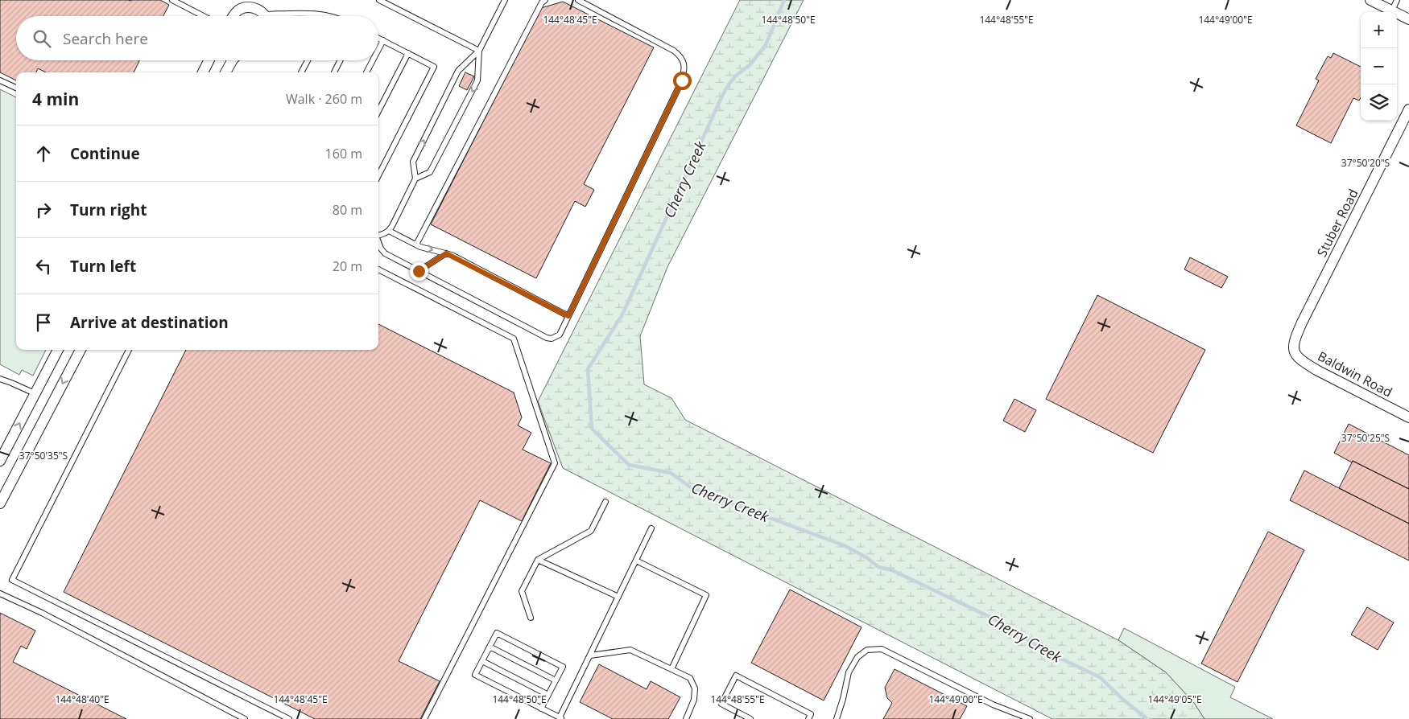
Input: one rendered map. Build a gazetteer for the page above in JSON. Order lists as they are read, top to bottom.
{
  "streets": {
    "street": ["Stuber Road", "Baldwin Road"]
  },
  "crossings": [
    ["Stuber Road", "Baldwin Road"]
  ],
  "water": ["Cherry Creek"],
  "page": {
    "map_buttons": ["+", "−"],
    "search": "Search here",
    "heading": ["4 min", "Walk · 260 m"],
    "list": [
      ["Continue", "160 m"],
      ["Turn right", "80 m"],
      ["Turn left", "20 m"],
      "Arrive at destination"
    ]
  },
  "coordinates": [
    "144°49'00\"E",
    "144°48'45\"E",
    "144°48'50\"E",
    "144°48'55\"E",
    "37°50'20\"S",
    "37°50'25\"S",
    "37°50'35\"S",
    "144°48'40\"E",
    "144°49'05\"E"
  ]
}
